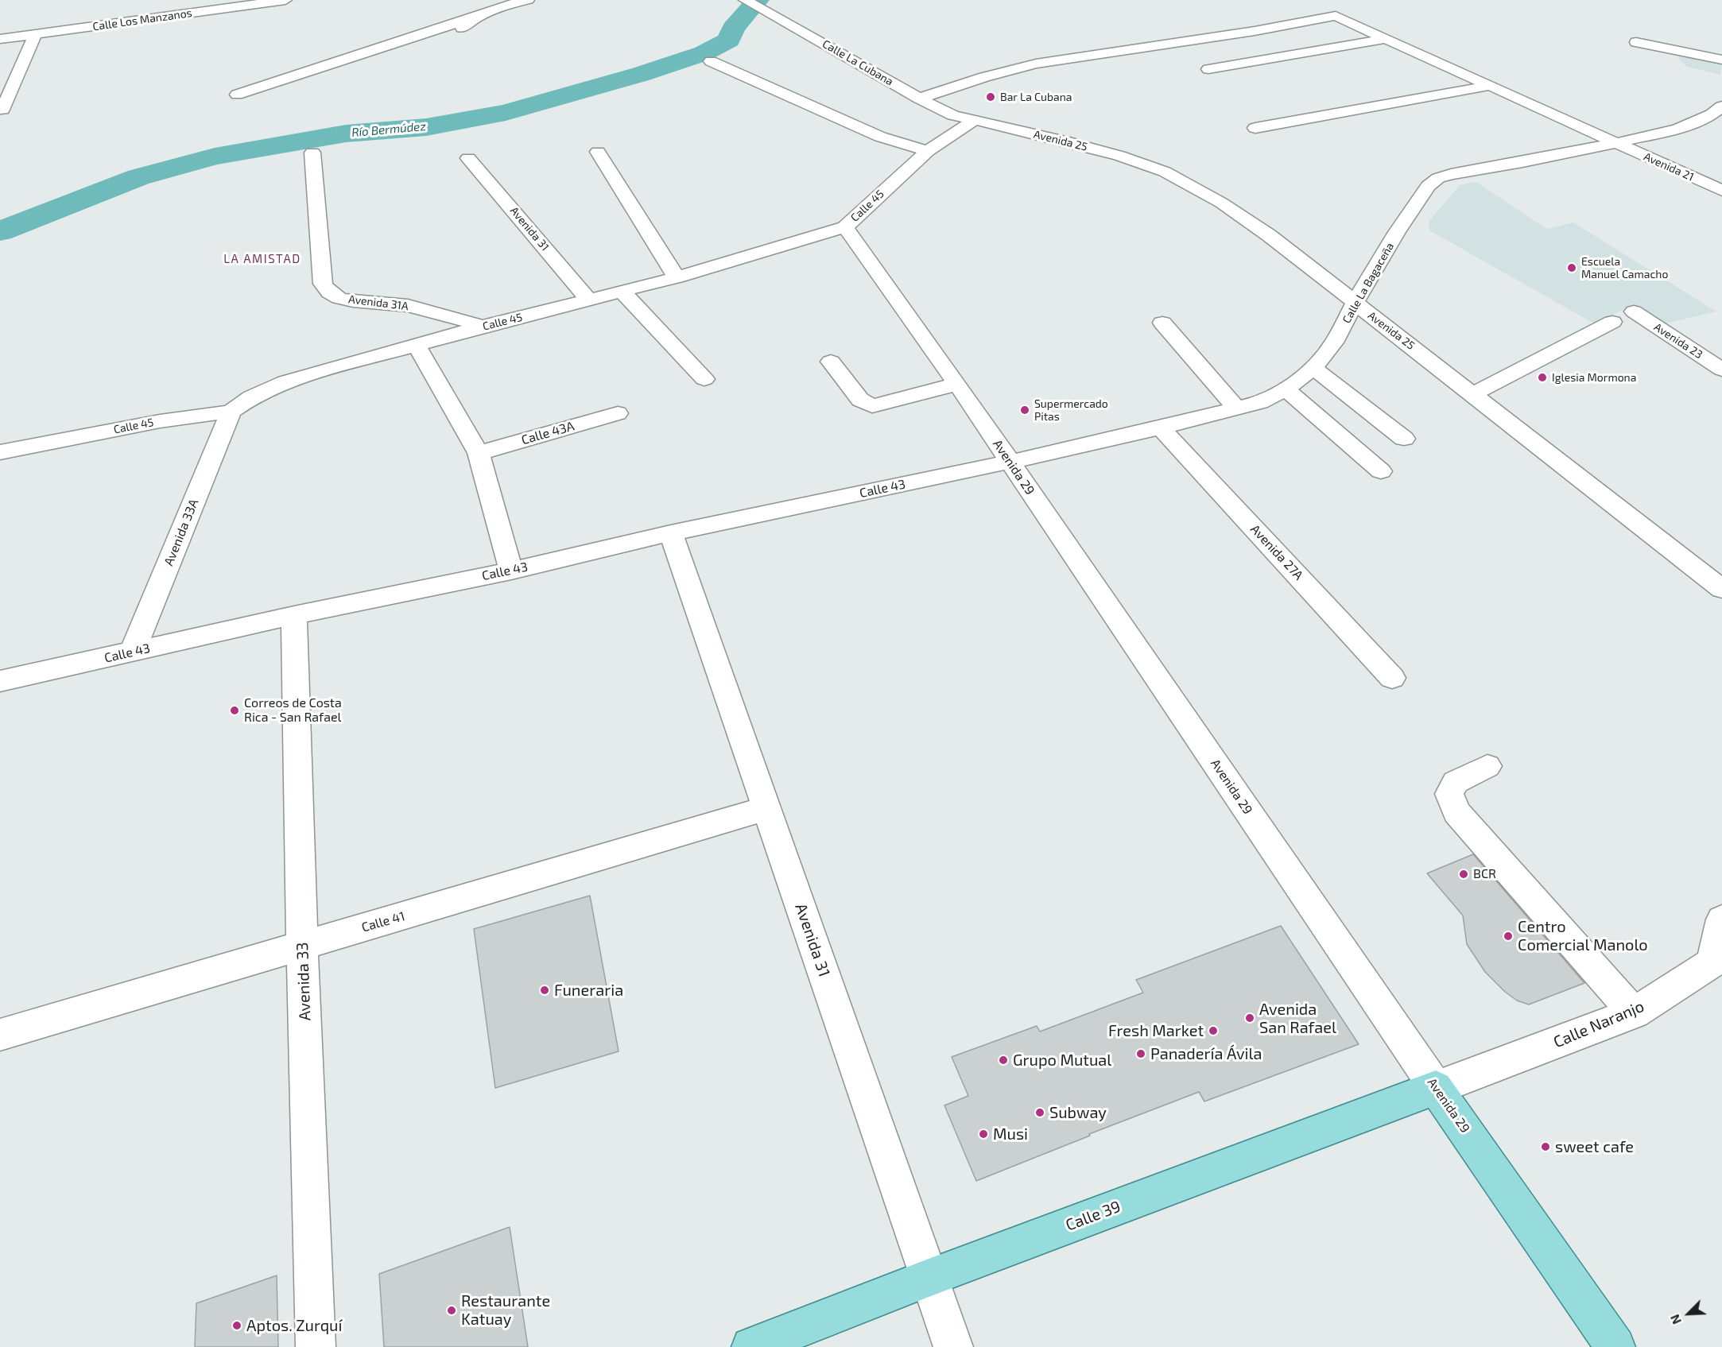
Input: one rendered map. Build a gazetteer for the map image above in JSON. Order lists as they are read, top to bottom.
{
  "streets": {
    "main road": ["Avenida 29", "Calle 39"],
    "street": [
      "Calle Los Manzanos",
      "Calle La Cubana",
      "Avenida 25",
      "Avenida 21",
      "Calle 45",
      "Avenida 31",
      "Calle La Bagaceña",
      "Avenida 31A",
      "Avenida 23",
      "Calle 43A",
      "Calle 43",
      "Avenida 33A",
      "Avenida 27A",
      "Calle 41",
      "Avenida 33",
      "Calle Naranjo"
    ]
  },
  "crossings": [
    ["Calle La Cubana", "Avenida 25"],
    ["Calle La Cubana", "Avenida 21"],
    ["Calle La Cubana", "Calle 45"],
    ["Avenida 25", "Calle 45"],
    ["Avenida 25", "Calle La Bagaceña"],
    ["Avenida 21", "Calle La Bagaceña"],
    ["Calle 45", "Avenida 31"],
    ["Calle 45", "Avenida 31A"],
    ["Calle 45", "Avenida 29"],
    ["Calle 45", "Avenida 33A"],
    ["Avenida 31", "Calle 43"],
    ["Avenida 31", "Calle 41"],
    ["Avenida 31", "Calle 39"],
    ["Calle La Bagaceña", "Avenida 29"],
    ["Calle La Bagaceña", "Calle 43"],
    ["Calle La Bagaceña", "Avenida 27A"],
    ["Avenida 29", "Calle 43"],
    ["Avenida 29", "Calle Naranjo"],
    ["Avenida 29", "Calle 39"],
    ["Calle 43", "Avenida 33A"],
    ["Calle 43", "Avenida 33"],
    ["Calle 41", "Avenida 33"],
    ["Calle Naranjo", "Calle 39"]
  ],
  "districts": ["LA AMISTAD"],
  "water": ["Río Bermúdez"],
  "places": [
    "Bar La Cubana",
    "Escuela Manuel Camacho",
    "Iglesia Mormona",
    "Supermercado Pitas",
    "Correos de Costa Rica - San Rafael",
    "BCR",
    "Centro Comercial Manolo",
    "Funeraria",
    "Avenida San Rafael",
    "Fresh Market",
    "Panadería Ávila",
    "Grupo Mutual",
    "Subway",
    "Musi",
    "sweet cafe",
    "Restaurante Katuay",
    "Aptos. Zurquí"
  ],
  "north": "bottom left"
}
